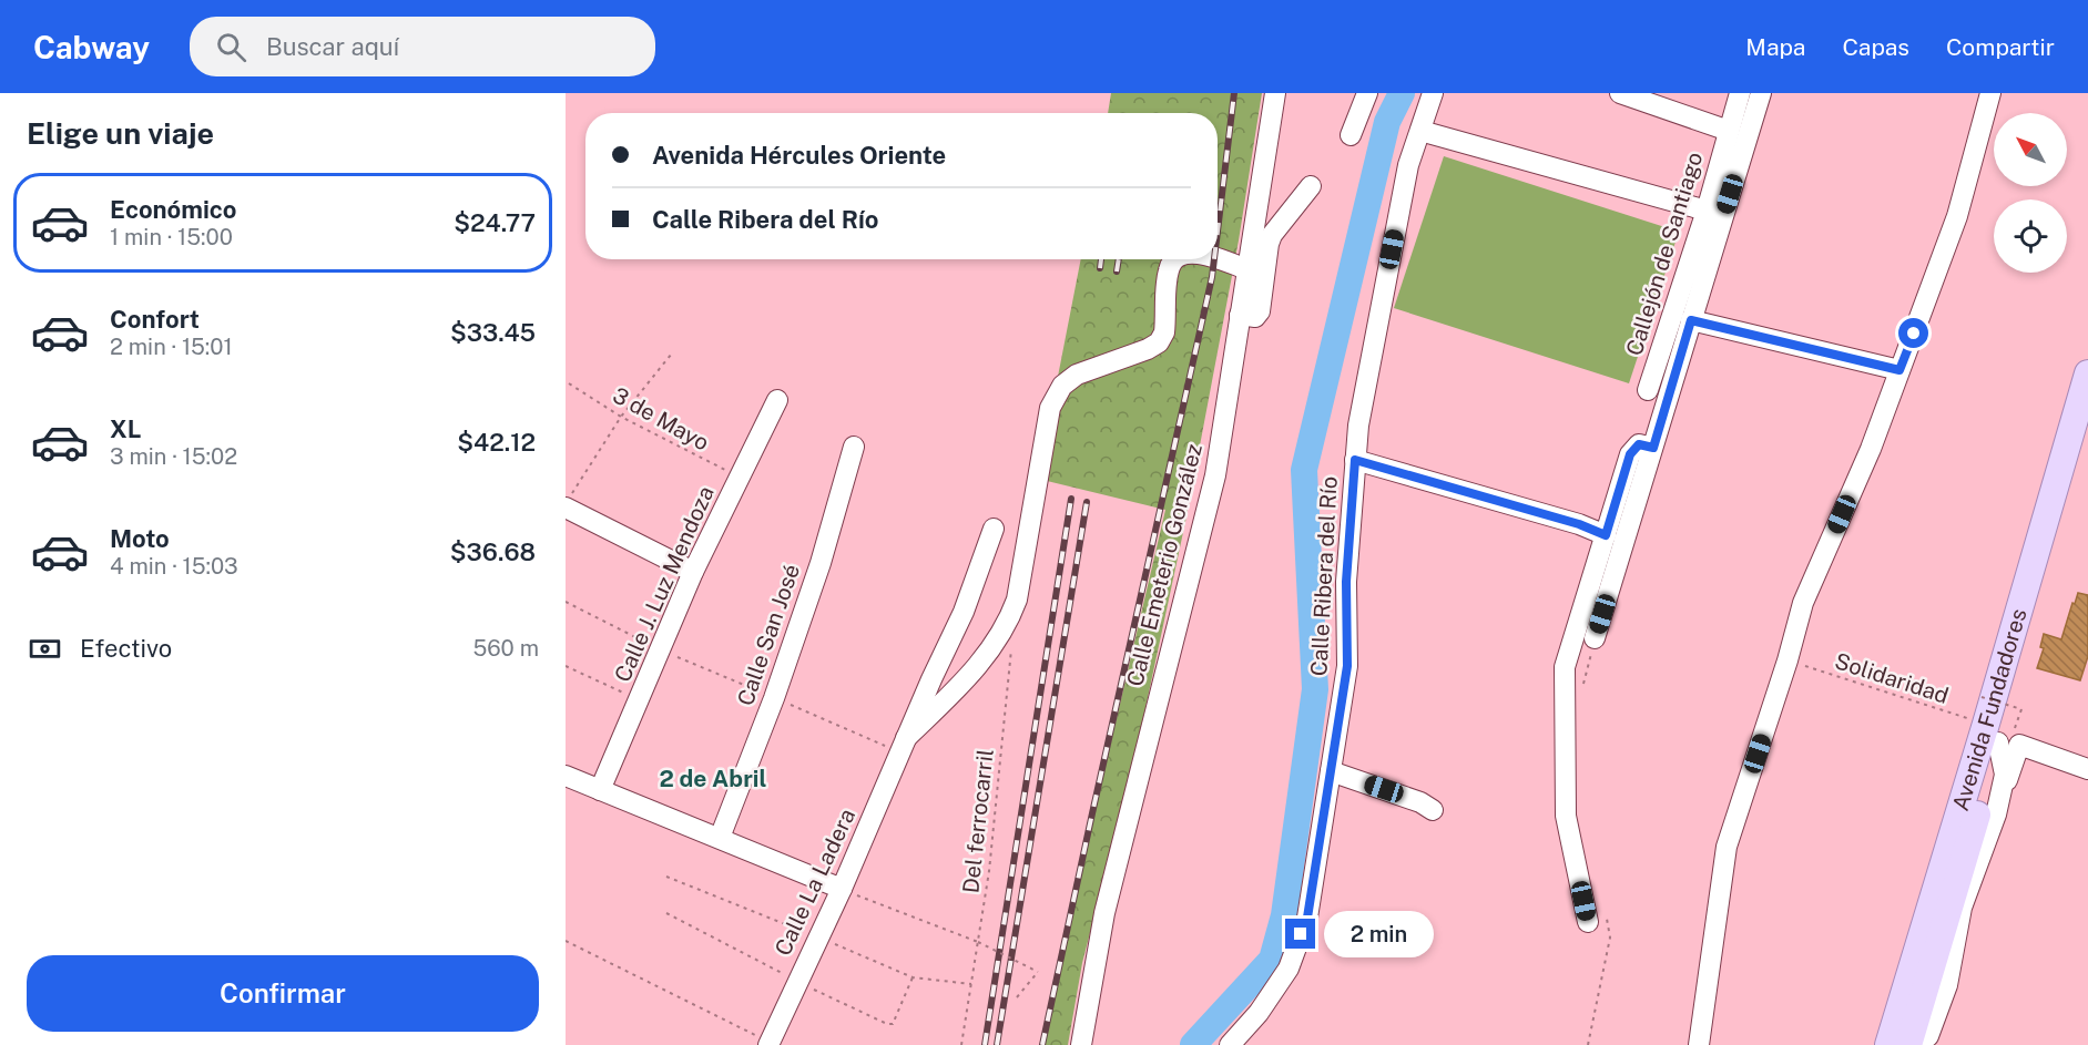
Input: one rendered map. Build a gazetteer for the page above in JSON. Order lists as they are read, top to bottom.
{
  "streets": {
    "main road": ["Avenida Fundadores"],
    "street": [
      "Callejón de Santiago",
      "Calle Emeterio González",
      "Calle Ribera del Río",
      "Calle J. Luz Mendoza",
      "Calle San José",
      "Calle La Ladera"
    ],
    "path": ["3 de Mayo", "Solidaridad", "Del ferrocarril"]
  },
  "crossings": [
    ["3 de Mayo", "Calle J. Luz Mendoza"],
    ["Calle Emeterio González", "Calle La Ladera"],
    ["Solidaridad", "Avenida Fundadores"]
  ],
  "districts": ["2 de Abril"],
  "north": "top left",
  "page": {
    "header": "Cabway",
    "search": "Buscar aquí",
    "nav": ["Mapa", "Capas", "Compartir"],
    "heading": "Elige un viaje",
    "banner": ["Avenida Hércules Oriente", "Calle Ribera del Río"],
    "list": [
      {
        "name": "Económico",
        "note": "1 min · 15:00",
        "value": "$24.77"
      },
      {
        "name": "Confort",
        "note": "2 min · 15:01",
        "value": "$33.45"
      },
      {
        "name": "XL",
        "note": "3 min · 15:02",
        "value": "$42.12"
      },
      {
        "name": "Moto",
        "note": "4 min · 15:03",
        "value": "$36.68"
      }
    ],
    "pay": ["Efectivo", "560 m"],
    "bubble": "2 min",
    "buttons": "Confirmar"
  }
}
